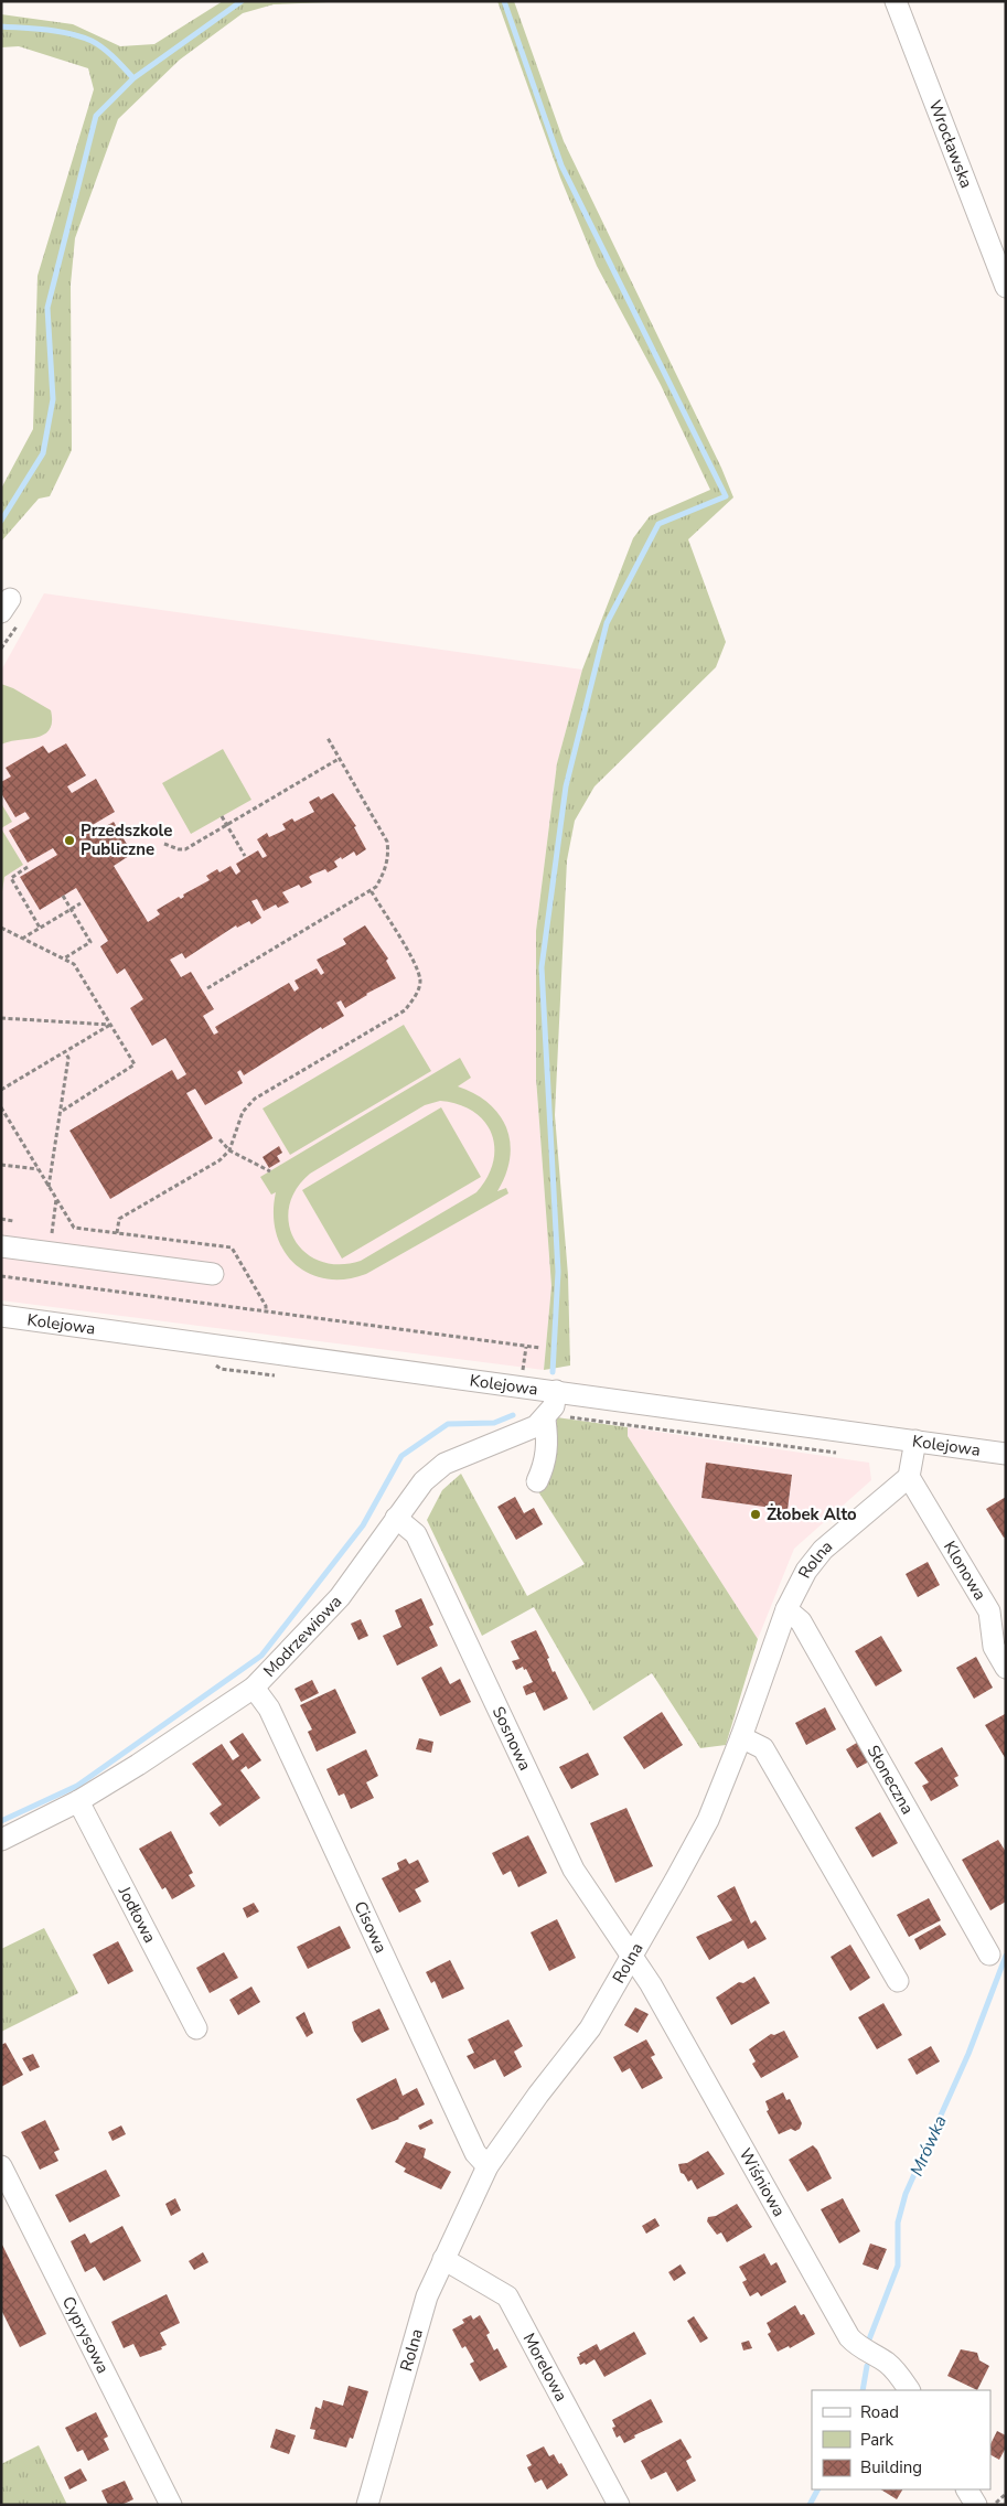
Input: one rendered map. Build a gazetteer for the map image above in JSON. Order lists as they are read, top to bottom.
{
  "streets": {
    "street": [
      "Wrocławska",
      "Kolejowa",
      "Rolna",
      "Klonowa",
      "Modrzewiowa",
      "Sosnowa",
      "Słoneczna",
      "Jodłowa",
      "Cisowa",
      "Wiśniowa",
      "Cyprysowa",
      "Morelowa"
    ]
  },
  "crossings": [
    ["Rolna", "Klonowa"],
    ["Rolna", "Sosnowa"],
    ["Rolna", "Słoneczna"],
    ["Rolna", "Cisowa"],
    ["Rolna", "Wiśniowa"],
    ["Rolna", "Morelowa"],
    ["Modrzewiowa", "Sosnowa"],
    ["Modrzewiowa", "Jodłowa"],
    ["Modrzewiowa", "Cisowa"],
    ["Sosnowa", "Wiśniowa"]
  ],
  "water": ["Mrówka"],
  "places": ["Przedszkole Publiczne", "Żłobek Alto"],
  "legend": ["Road", "Park", "Building"]
}
